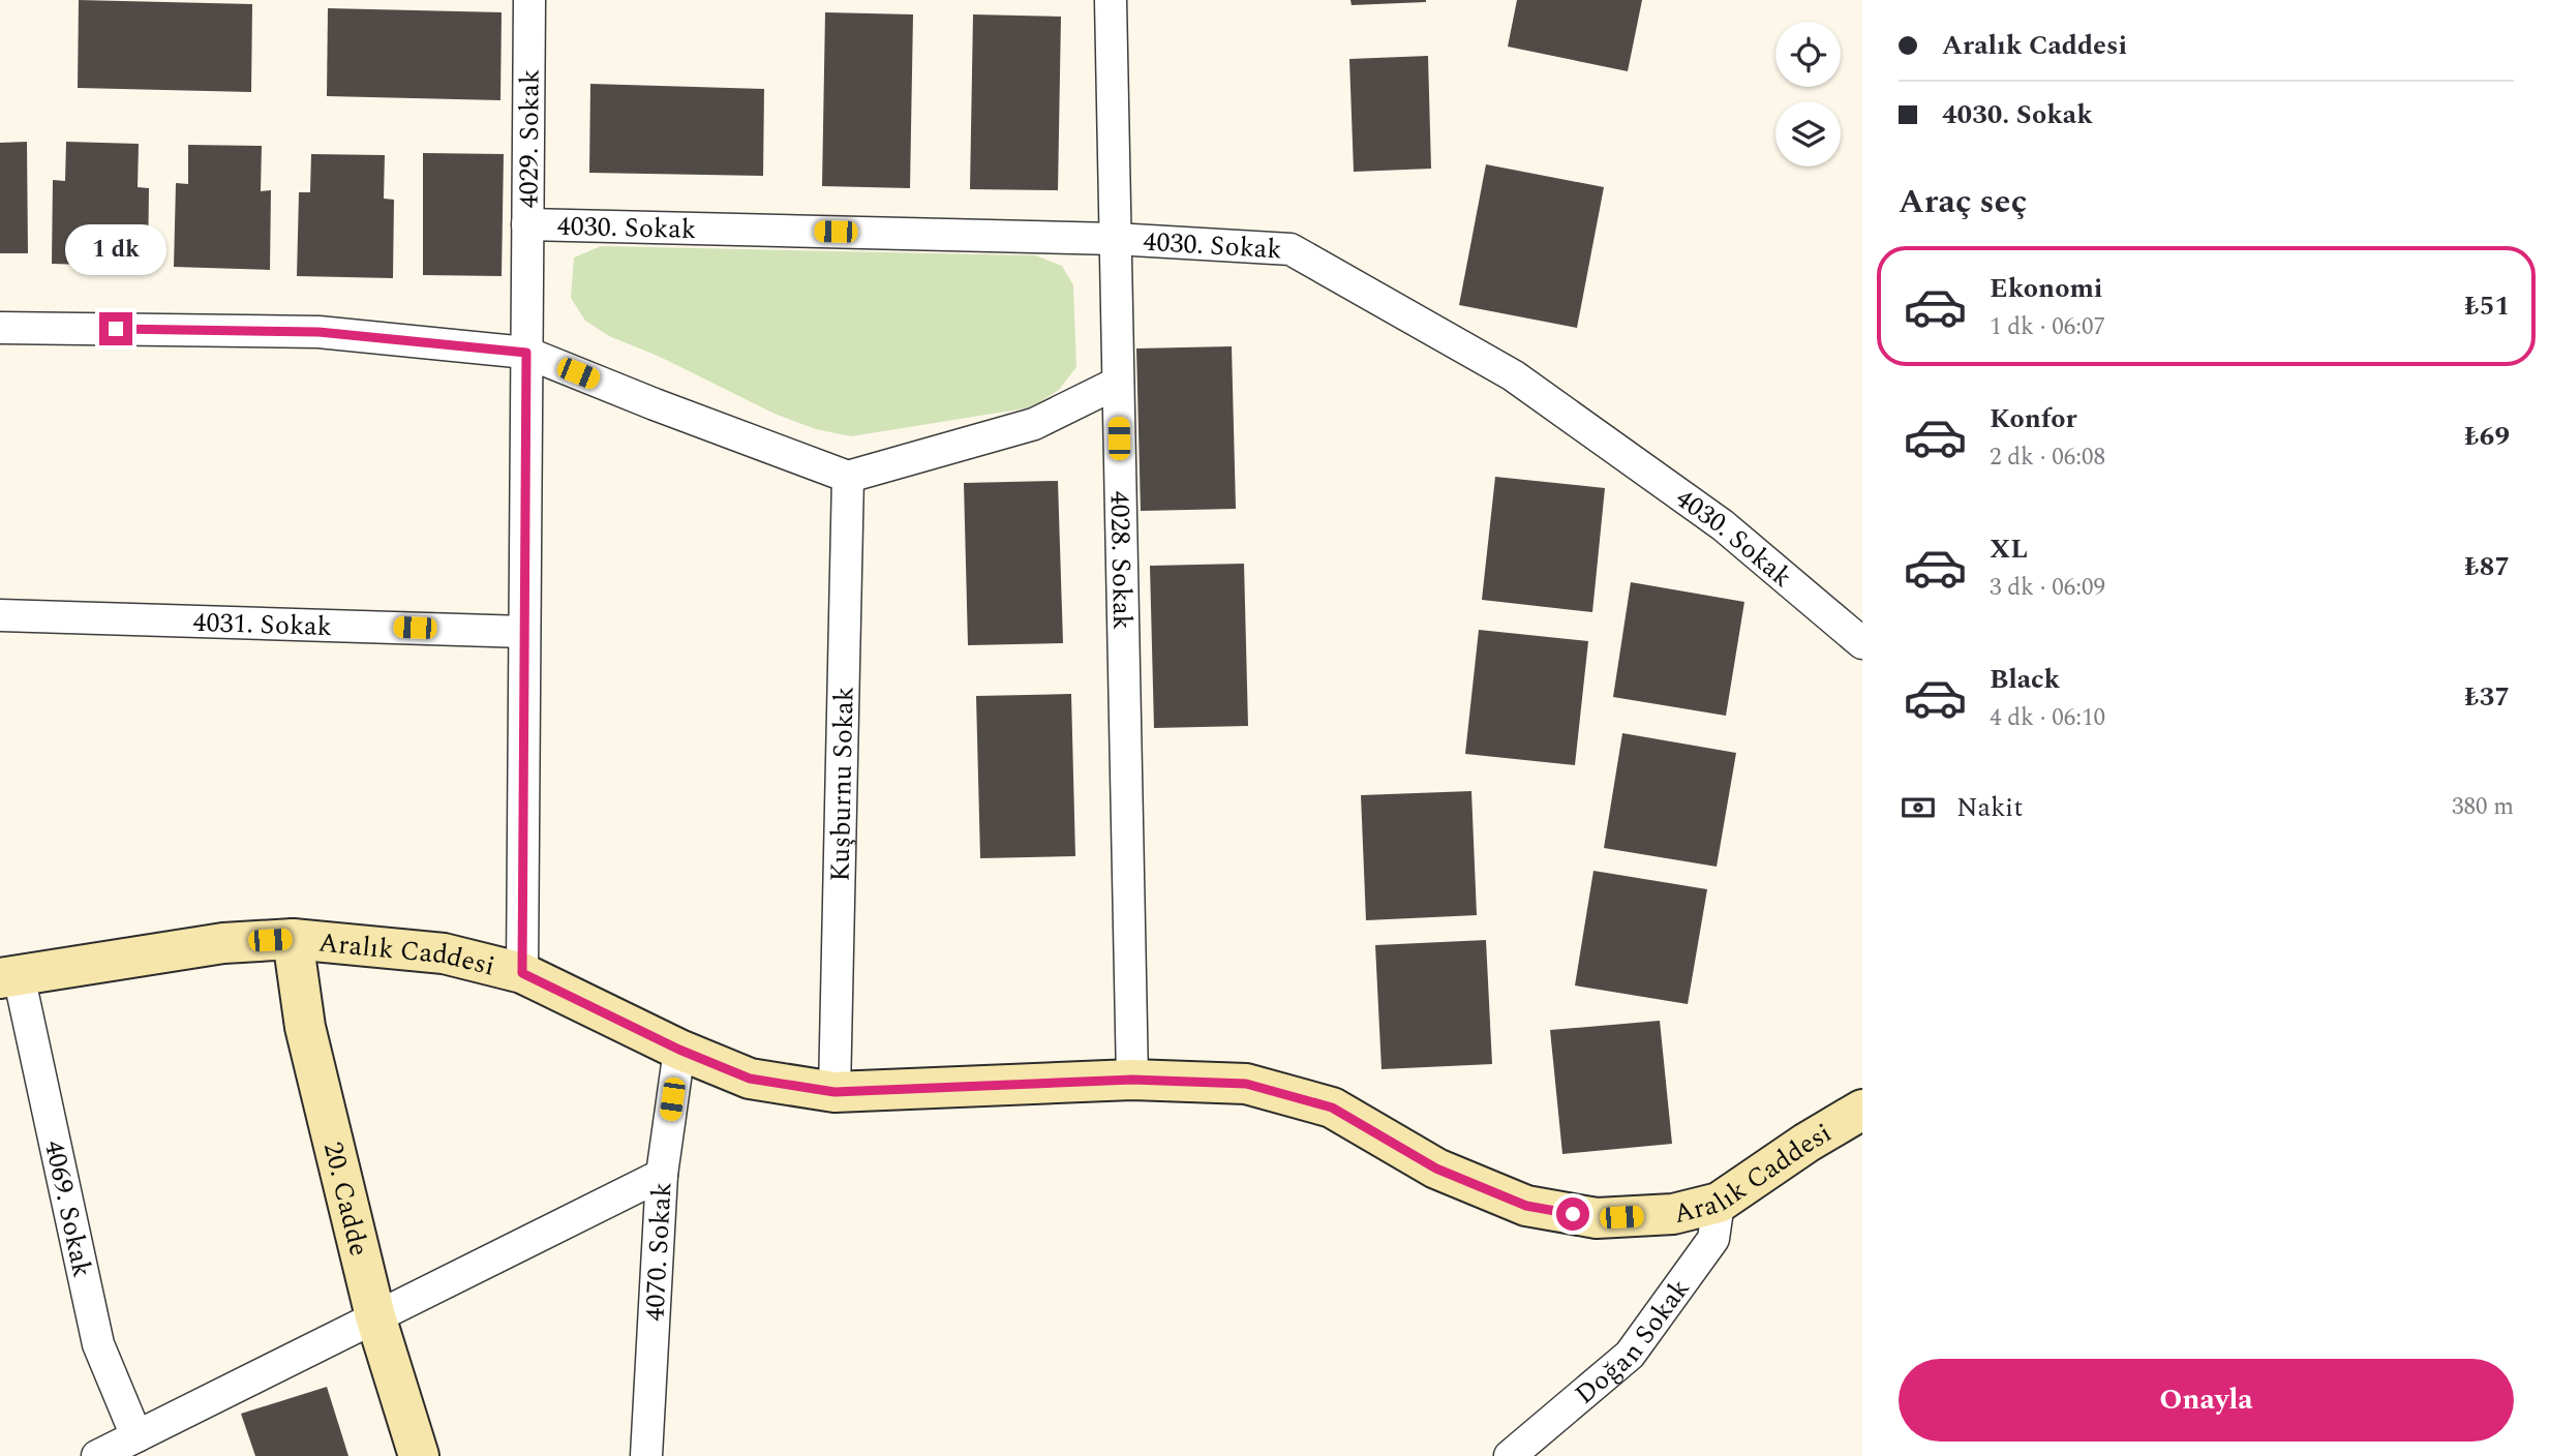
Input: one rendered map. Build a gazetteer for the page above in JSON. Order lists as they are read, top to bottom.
{
  "streets": {
    "street": [
      "4029. Sokak",
      "4030. Sokak",
      "4028. Sokak",
      "4031. Sokak",
      "Kuşburnu Sokak",
      "Aralık Caddesi",
      "20. Cadde",
      "4069. Sokak",
      "4070. Sokak",
      "Doğan Sokak"
    ]
  },
  "crossings": [
    ["4029. Sokak", "4030. Sokak"],
    ["4029. Sokak", "4031. Sokak"],
    ["4029. Sokak", "Aralık Caddesi"],
    ["4030. Sokak", "4028. Sokak"],
    ["4028. Sokak", "Aralık Caddesi"],
    ["Kuşburnu Sokak", "Aralık Caddesi"],
    ["Aralık Caddesi", "20. Cadde"],
    ["Aralık Caddesi", "4069. Sokak"],
    ["Aralık Caddesi", "4070. Sokak"],
    ["Aralık Caddesi", "Doğan Sokak"]
  ],
  "page": {
    "banner": ["Aralık Caddesi", "4030. Sokak"],
    "heading": "Araç seç",
    "bubble": "1 dk",
    "list": [
      {
        "name": "Ekonomi",
        "note": "1 dk · 06:07",
        "value": "₺51"
      },
      {
        "name": "Konfor",
        "note": "2 dk · 06:08",
        "value": "₺69"
      },
      {
        "name": "XL",
        "note": "3 dk · 06:09",
        "value": "₺87"
      },
      {
        "name": "Black",
        "note": "4 dk · 06:10",
        "value": "₺37"
      }
    ],
    "pay": ["Nakit", "380 m"],
    "buttons": "Onayla"
  }
}
